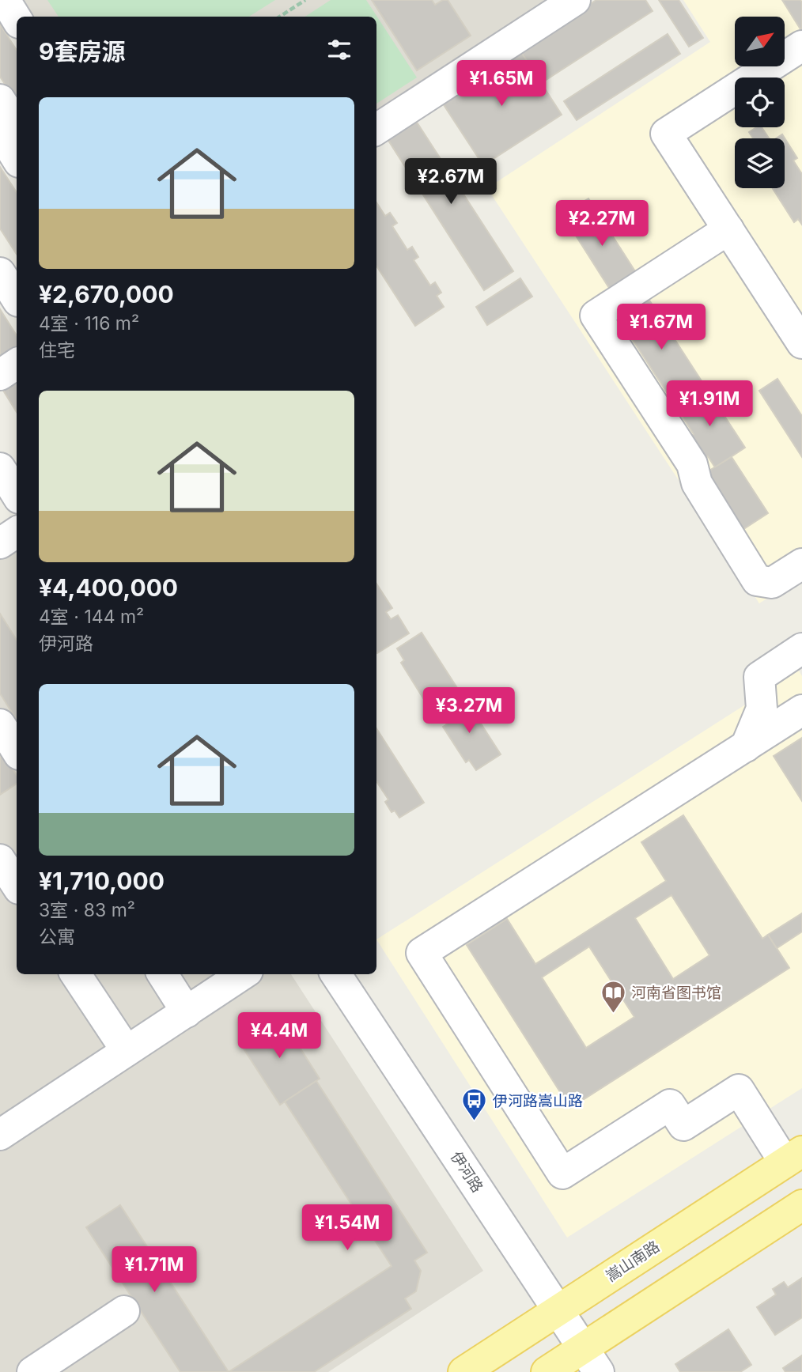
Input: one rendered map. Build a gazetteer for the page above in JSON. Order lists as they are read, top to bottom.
{
  "streets": {
    "main road": ["嵩山南路"],
    "street": ["伊河路"]
  },
  "crossings": [
    ["伊河路", "嵩山南路"]
  ],
  "places": {
    "library": ["河南省图书馆"],
    "bus stop": ["伊河路嵩山路"]
  },
  "north": "top right",
  "page": {
    "heading": "9套房源",
    "price": [
      "¥1.65M",
      "¥2.67M",
      "¥2.27M",
      "¥1.67M",
      "¥1.91M",
      "¥3.27M",
      "¥4.4M",
      "¥1.54M",
      "¥1.71M"
    ],
    "list": [
      {
        "name": "¥2,670,000",
        "note": "4室 · 116 m² · 住宅"
      },
      {
        "name": "¥4,400,000",
        "note": "4室 · 144 m² · 伊河路"
      },
      {
        "name": "¥1,710,000",
        "note": "3室 · 83 m² · 公寓"
      }
    ]
  }
}
